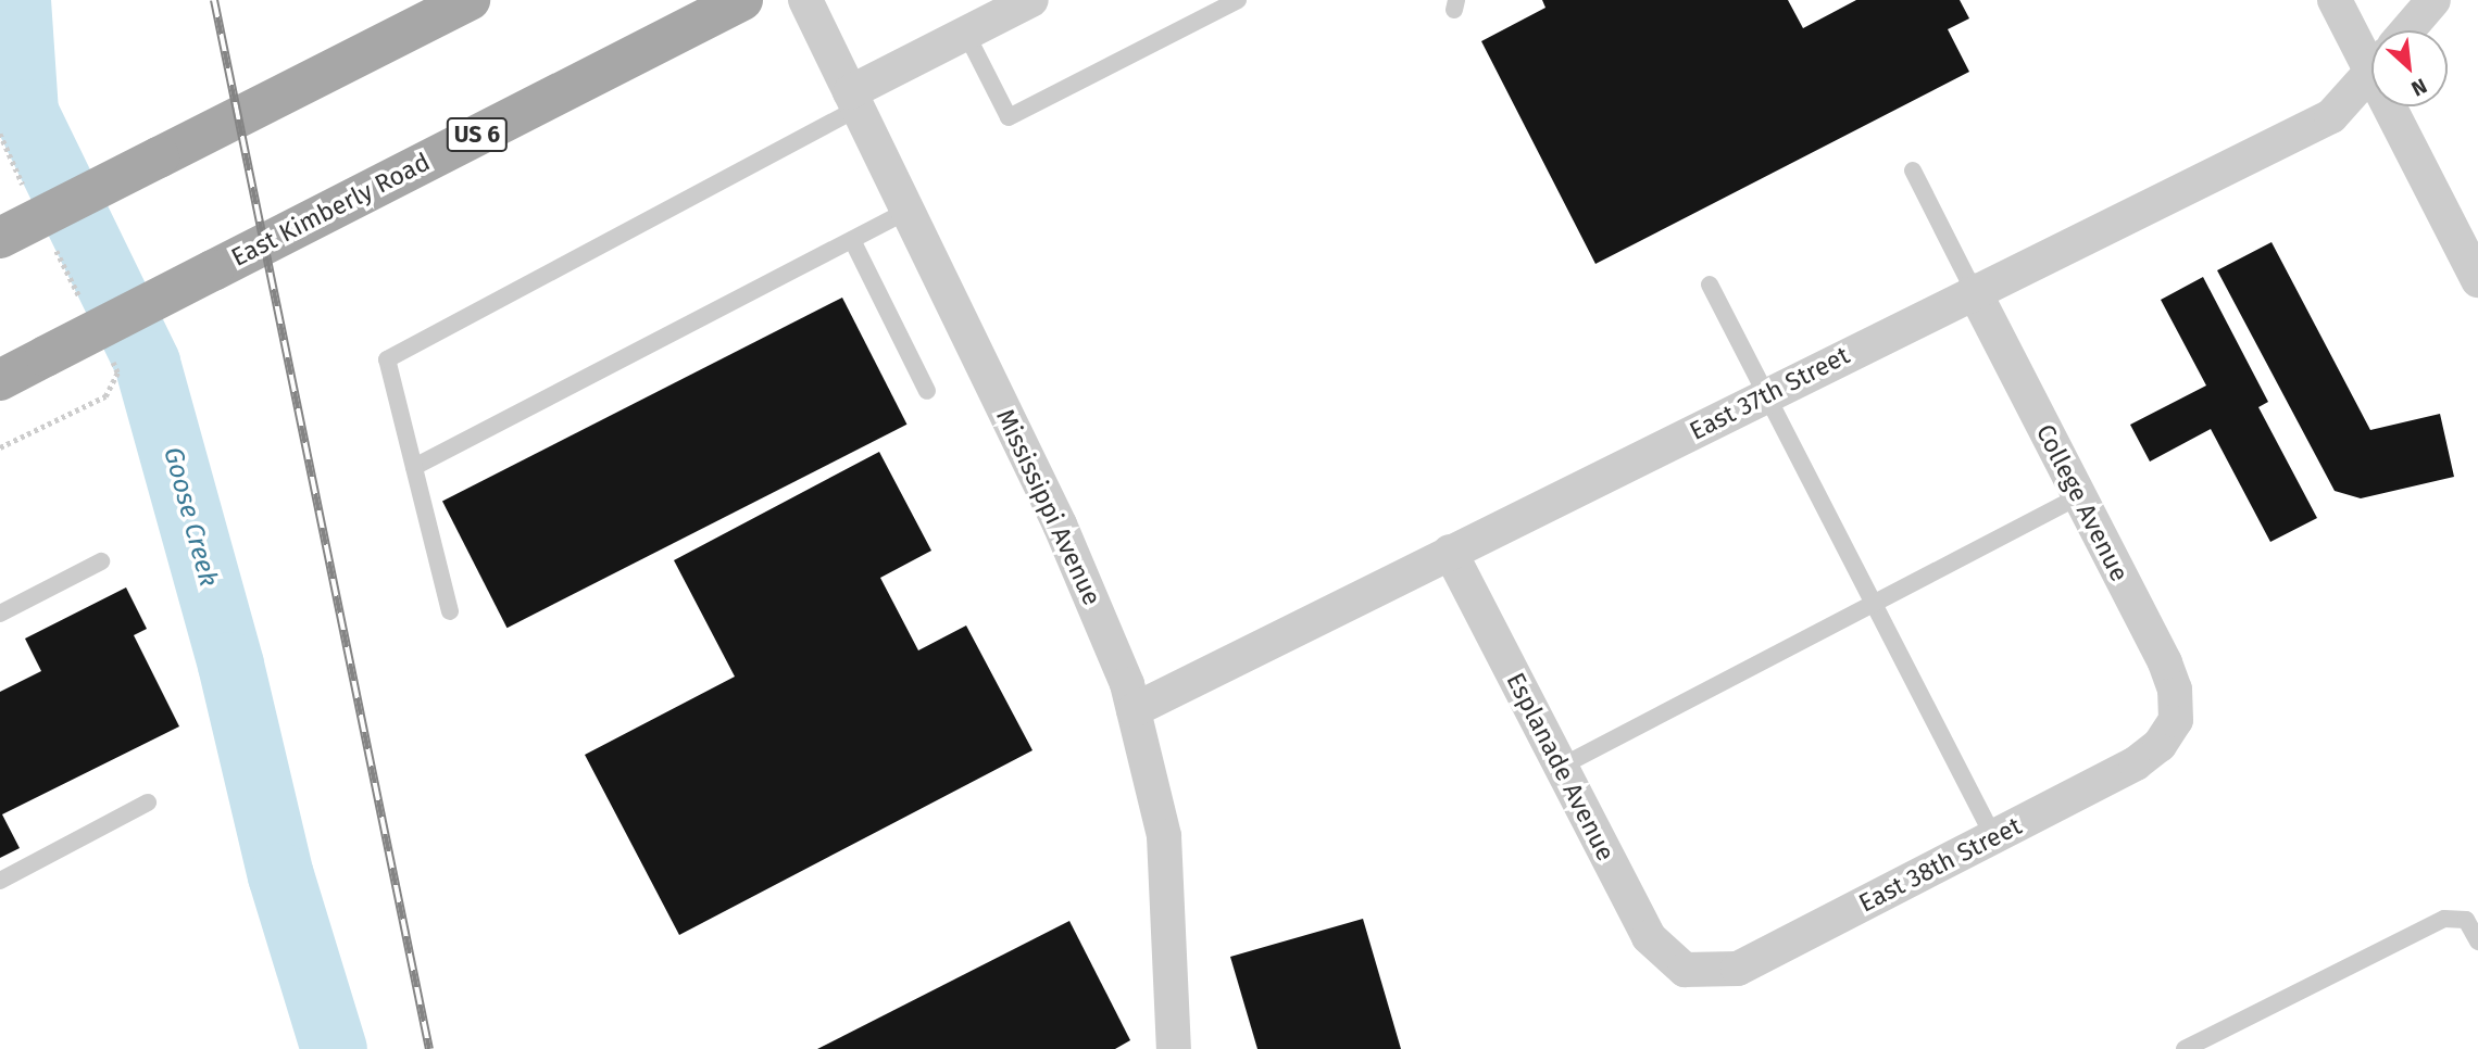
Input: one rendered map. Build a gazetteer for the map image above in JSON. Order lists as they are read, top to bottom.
{
  "streets": {
    "main road": ["US 6", "East Kimberly Road"],
    "street": [
      "East 37th Street",
      "College Avenue",
      "Mississippi Avenue",
      "Esplanade Avenue",
      "East 38th Street"
    ]
  },
  "crossings": [
    ["East 37th Street", "College Avenue"],
    ["East 37th Street", "Mississippi Avenue"],
    ["East 37th Street", "Esplanade Avenue"],
    ["College Avenue", "East 38th Street"],
    ["Esplanade Avenue", "East 38th Street"]
  ],
  "water": ["Goose Creek"],
  "north": "bottom right"
}
